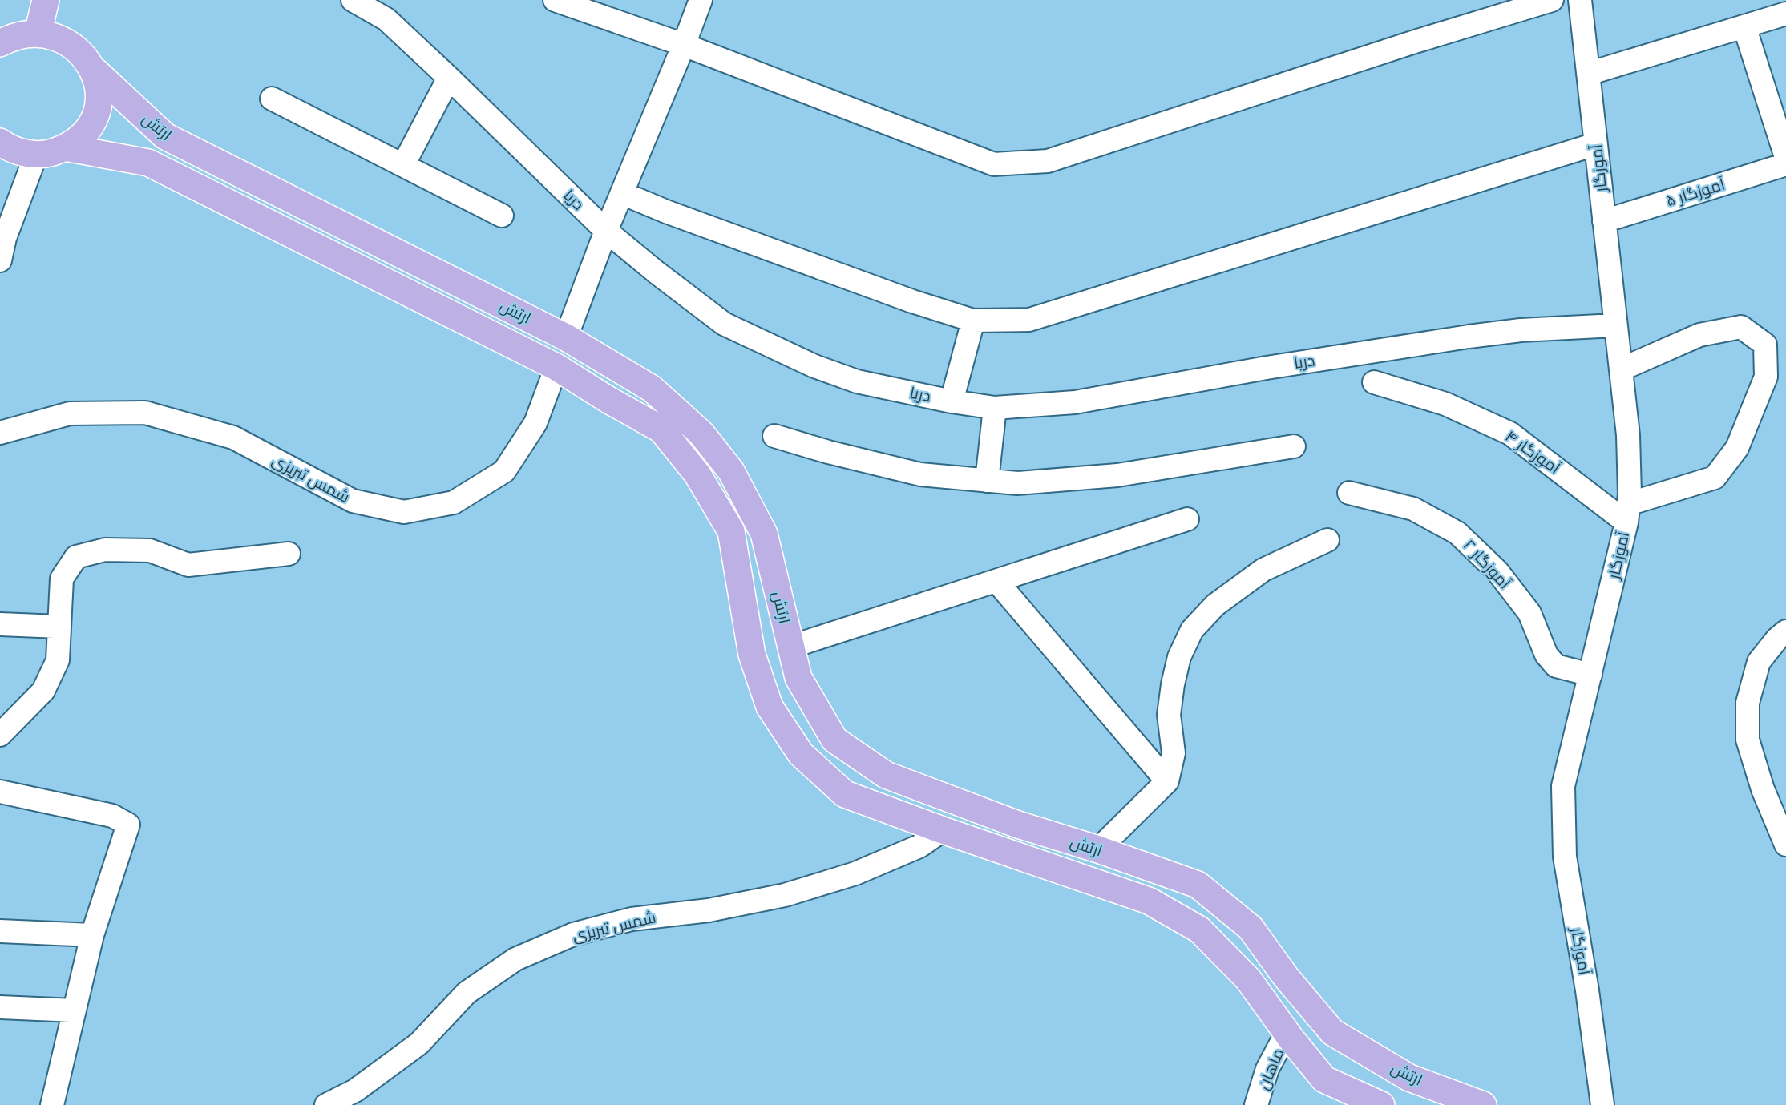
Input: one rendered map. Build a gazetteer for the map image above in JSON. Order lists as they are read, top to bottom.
{
  "streets": {
    "main road": ["ارتش"],
    "street": [
      "آموزگار",
      "آموزگار ۵",
      "دریا",
      "آموزگار ۴",
      "شمس تبریزی",
      "آموزگار ۲",
      "ماهان"
    ]
  },
  "crossings": [
    ["ارتش", "شمس تبریزی"],
    ["ارتش", "ماهان"],
    ["آموزگار", "آموزگار ۵"],
    ["آموزگار", "دریا"],
    ["آموزگار", "آموزگار ۴"],
    ["آموزگار", "آموزگار ۲"]
  ]
}
